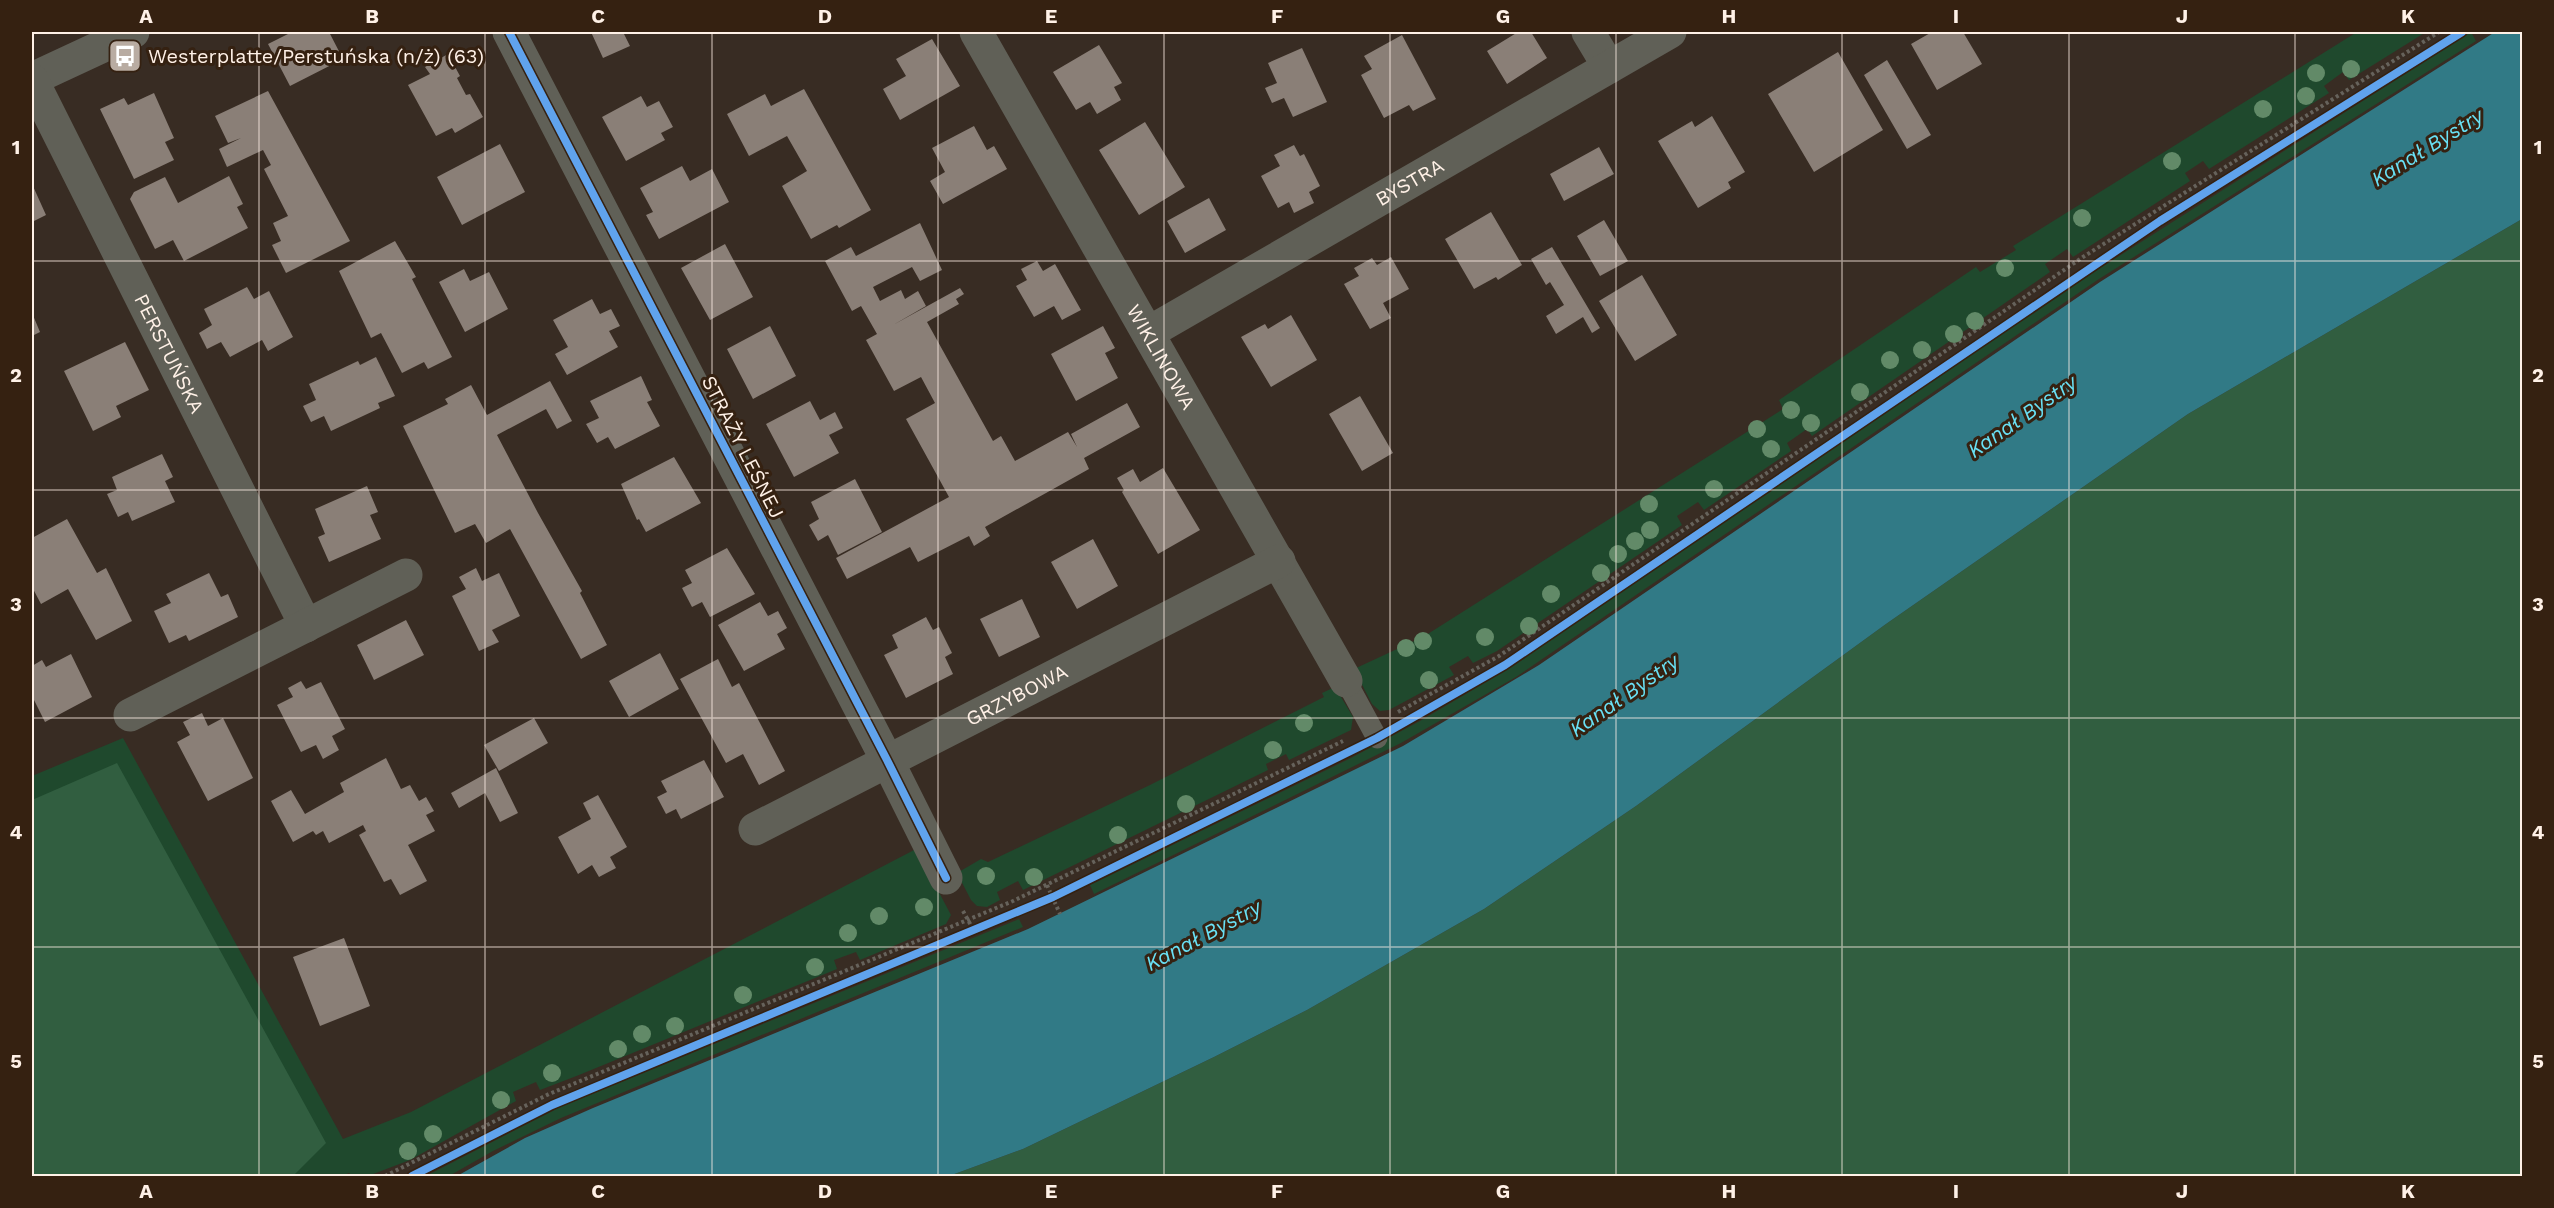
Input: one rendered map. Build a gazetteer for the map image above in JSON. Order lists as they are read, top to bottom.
{
  "streets": {
    "street": [
      "BYSTRA",
      "PERSTUŃSKA",
      "WIKLINOWA",
      "STRAŻY LEŚNEJ",
      "GRZYBOWA"
    ]
  },
  "crossings": [
    ["BYSTRA", "WIKLINOWA"],
    ["WIKLINOWA", "GRZYBOWA"],
    ["STRAŻY LEŚNEJ", "GRZYBOWA"]
  ],
  "water": ["Kanał Bystry"],
  "places": {
    "bus stop": ["Westerplatte/Perstuńska (n/ż) (63)"]
  },
  "grid": {
    "columns": [
      "A",
      "B",
      "C",
      "D",
      "E",
      "F",
      "G",
      "H",
      "I",
      "J",
      "K"
    ],
    "rows": [
      "1",
      "2",
      "3",
      "4",
      "5"
    ]
  }
}
